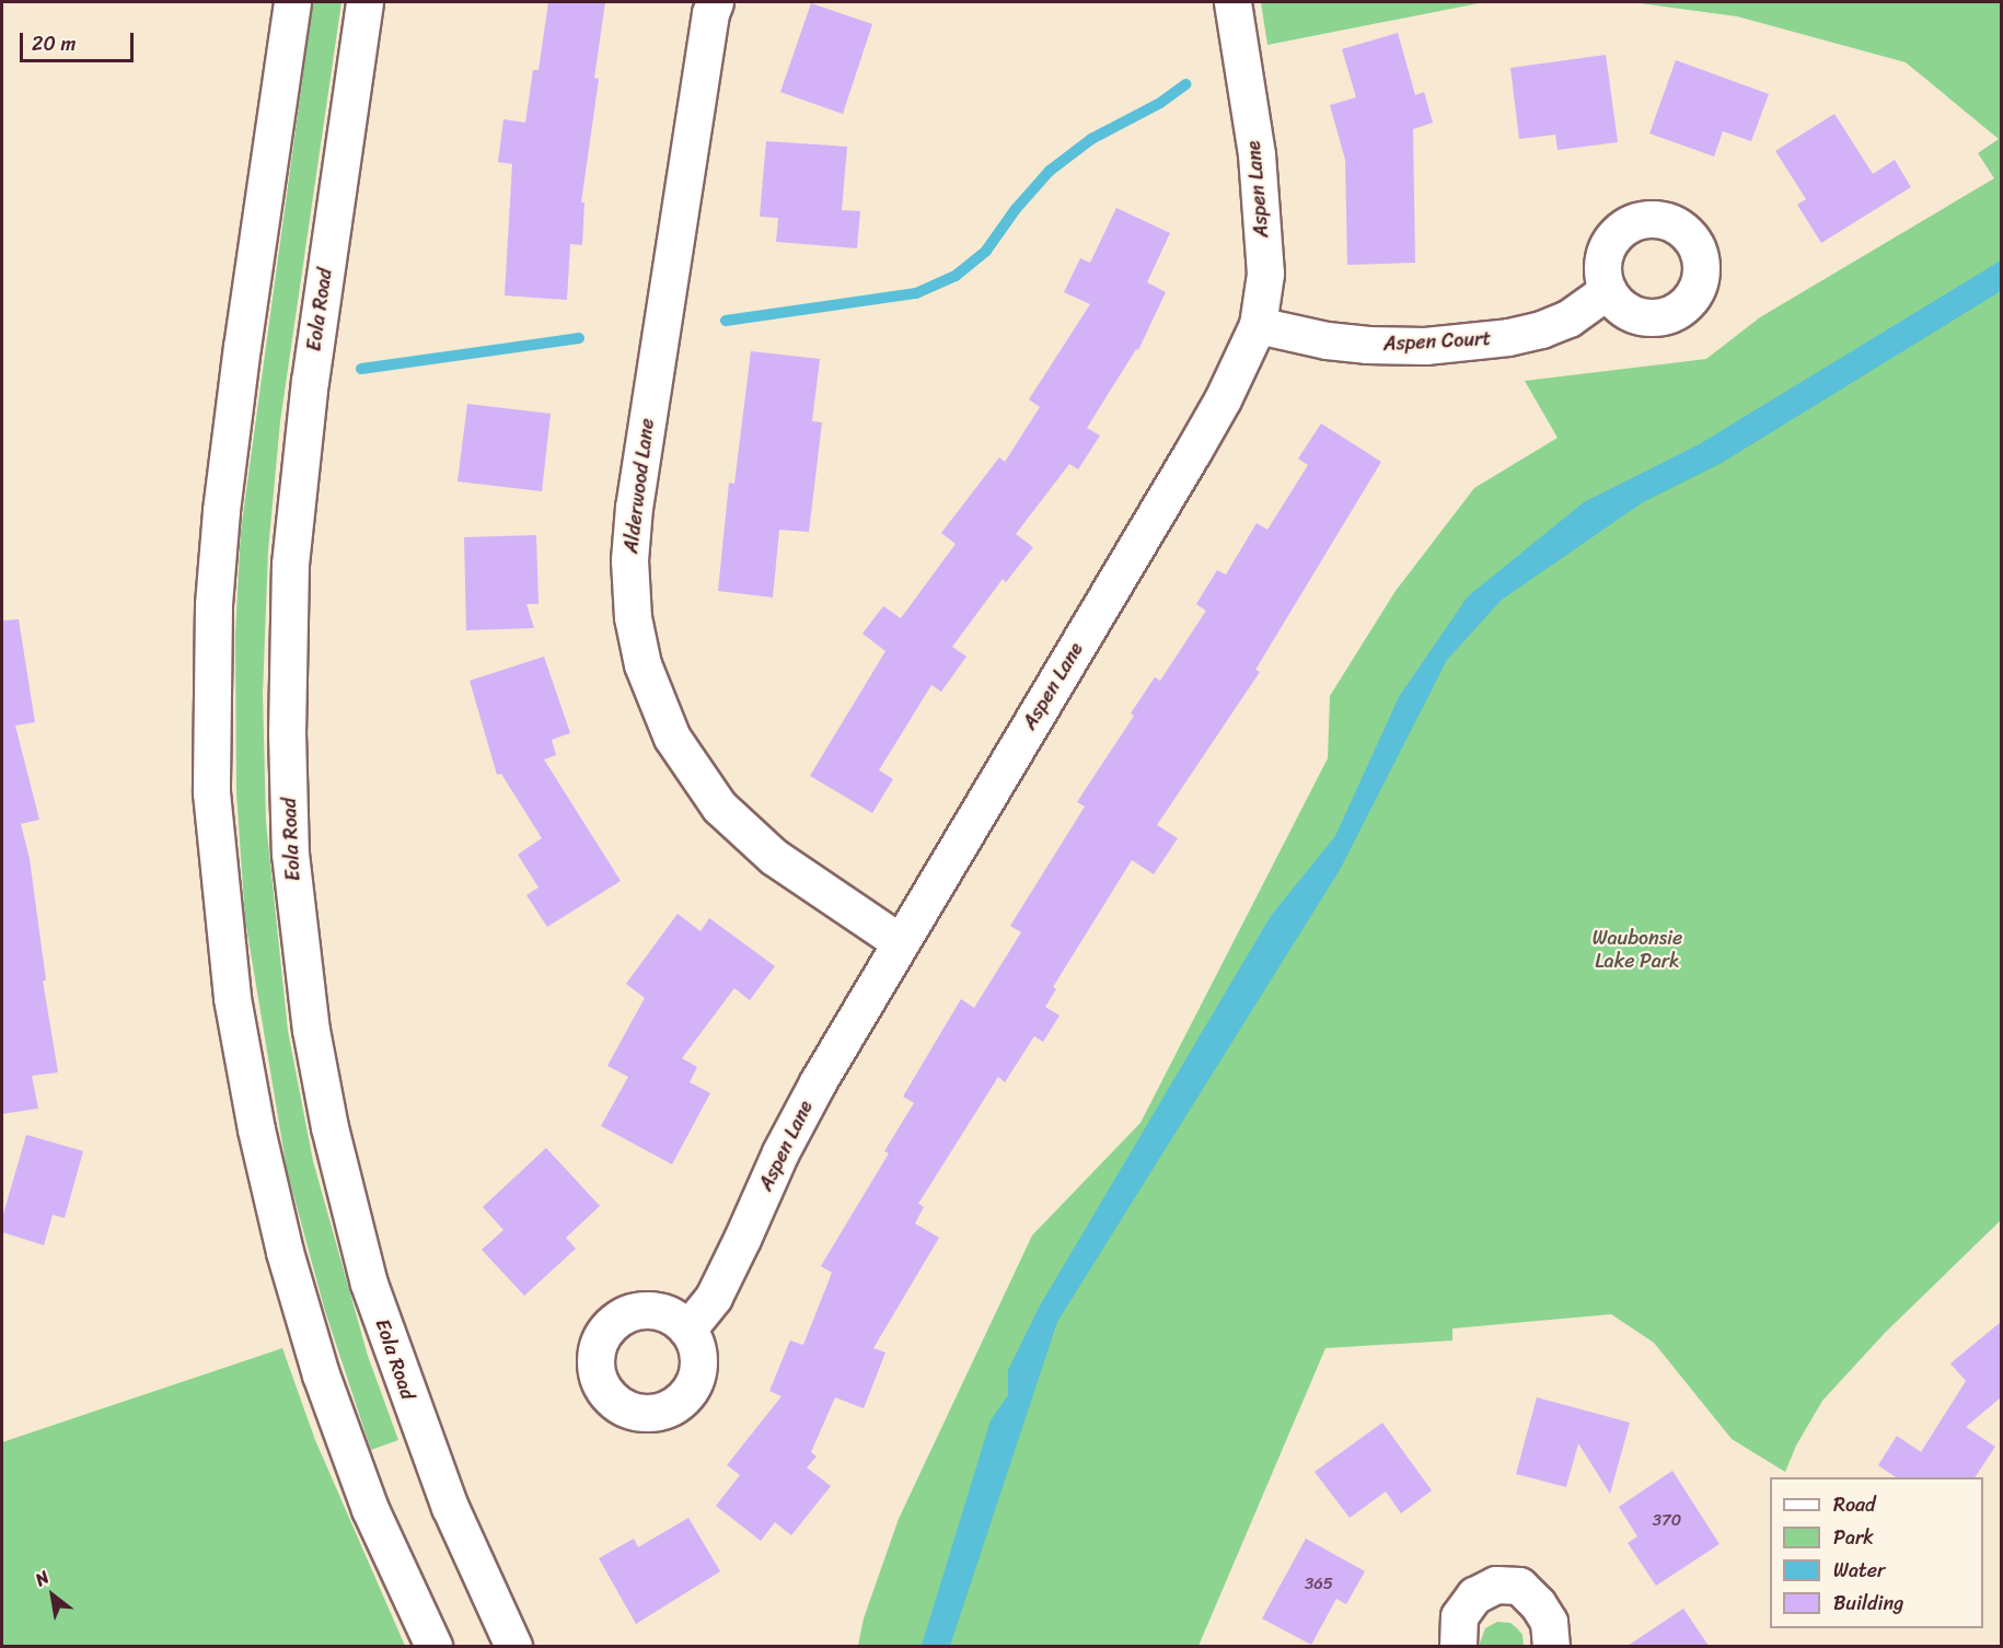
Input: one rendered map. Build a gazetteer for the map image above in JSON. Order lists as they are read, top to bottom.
{
  "streets": {
    "main road": [
      "Aspen Lane",
      "Eola Road",
      "Aspen Court",
      "Alderwood Lane"
    ]
  },
  "crossings": [
    ["Aspen Lane", "Aspen Court"],
    ["Aspen Lane", "Alderwood Lane"]
  ],
  "parks": ["Waubonsie Lake Park"],
  "house_numbers": ["370", "365"],
  "legend": [
    "Road",
    "Park",
    "Water",
    "Building"
  ],
  "scale_bar": "20 m",
  "north": "top left"
}
